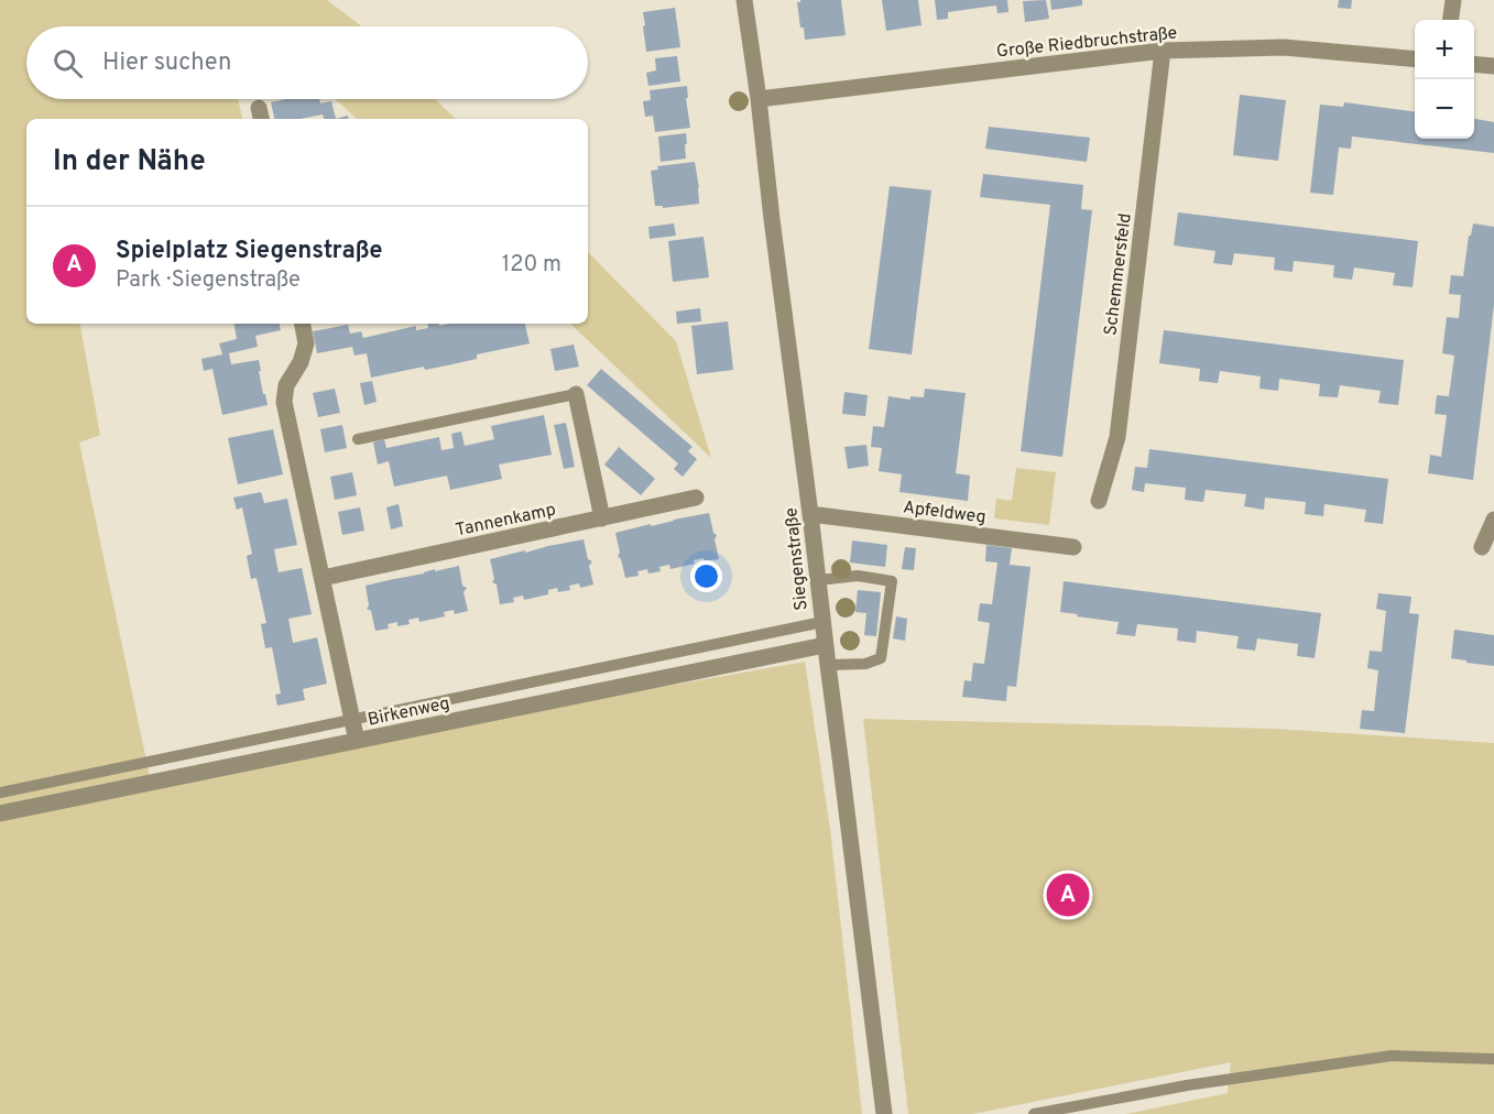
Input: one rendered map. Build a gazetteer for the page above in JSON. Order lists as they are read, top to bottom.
{
  "streets": {
    "street": [
      "Große Riedbruchstraße",
      "Schemmersfeld",
      "Apfeldweg",
      "Tannenkamp",
      "Siegenstraße",
      "Birkenweg"
    ]
  },
  "crossings": [
    ["Große Riedbruchstraße", "Schemmersfeld"],
    ["Große Riedbruchstraße", "Siegenstraße"],
    ["Apfeldweg", "Siegenstraße"],
    ["Siegenstraße", "Birkenweg"]
  ],
  "page": {
    "map_buttons": ["+", "−"],
    "search": "Hier suchen",
    "heading": "In der Nähe",
    "list": [
      {
        "mark": "A",
        "name": "Spielplatz Siegenstraße",
        "note": "Park · Siegenstraße",
        "value": "120 m"
      }
    ],
    "pins": "A"
  }
}
